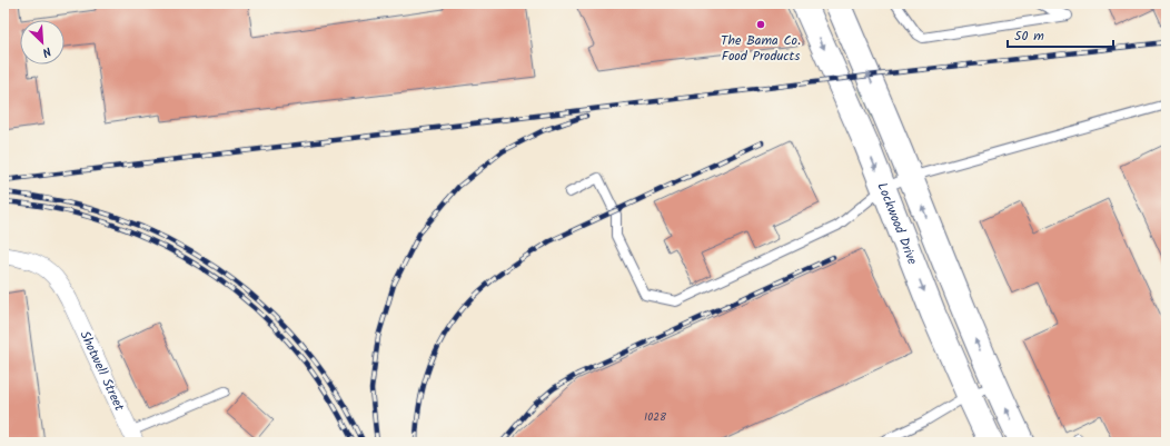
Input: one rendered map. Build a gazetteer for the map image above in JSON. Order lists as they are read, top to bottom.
{
  "streets": {
    "main road": ["Lockwood Drive"],
    "street": ["Shotwell Street"]
  },
  "places": ["The Bama Co. Food Products"],
  "house_numbers": ["1028"],
  "scale_bar": "50 m",
  "north": "bottom right"
}
